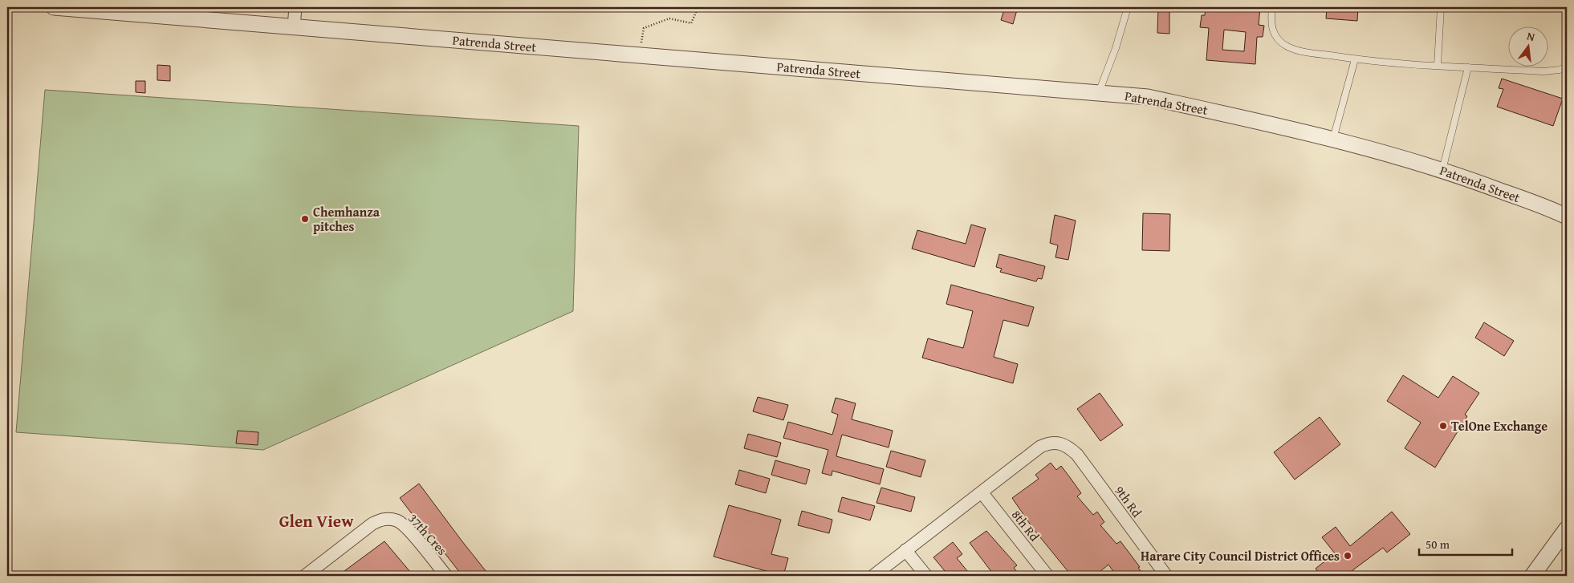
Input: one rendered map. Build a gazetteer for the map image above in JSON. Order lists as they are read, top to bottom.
{
  "streets": {
    "street": [
      "Patrenda Street",
      "9th Rd",
      "8th Rd",
      "37th Cres"
    ]
  },
  "crossings": [
    ["9th Rd", "8th Rd"]
  ],
  "districts": ["Glen View"],
  "places": ["Chemhanza pitches", "TelOne Exchange", "Harare City Council District Offices"],
  "scale_bar": "50 m",
  "north": "top"
}
